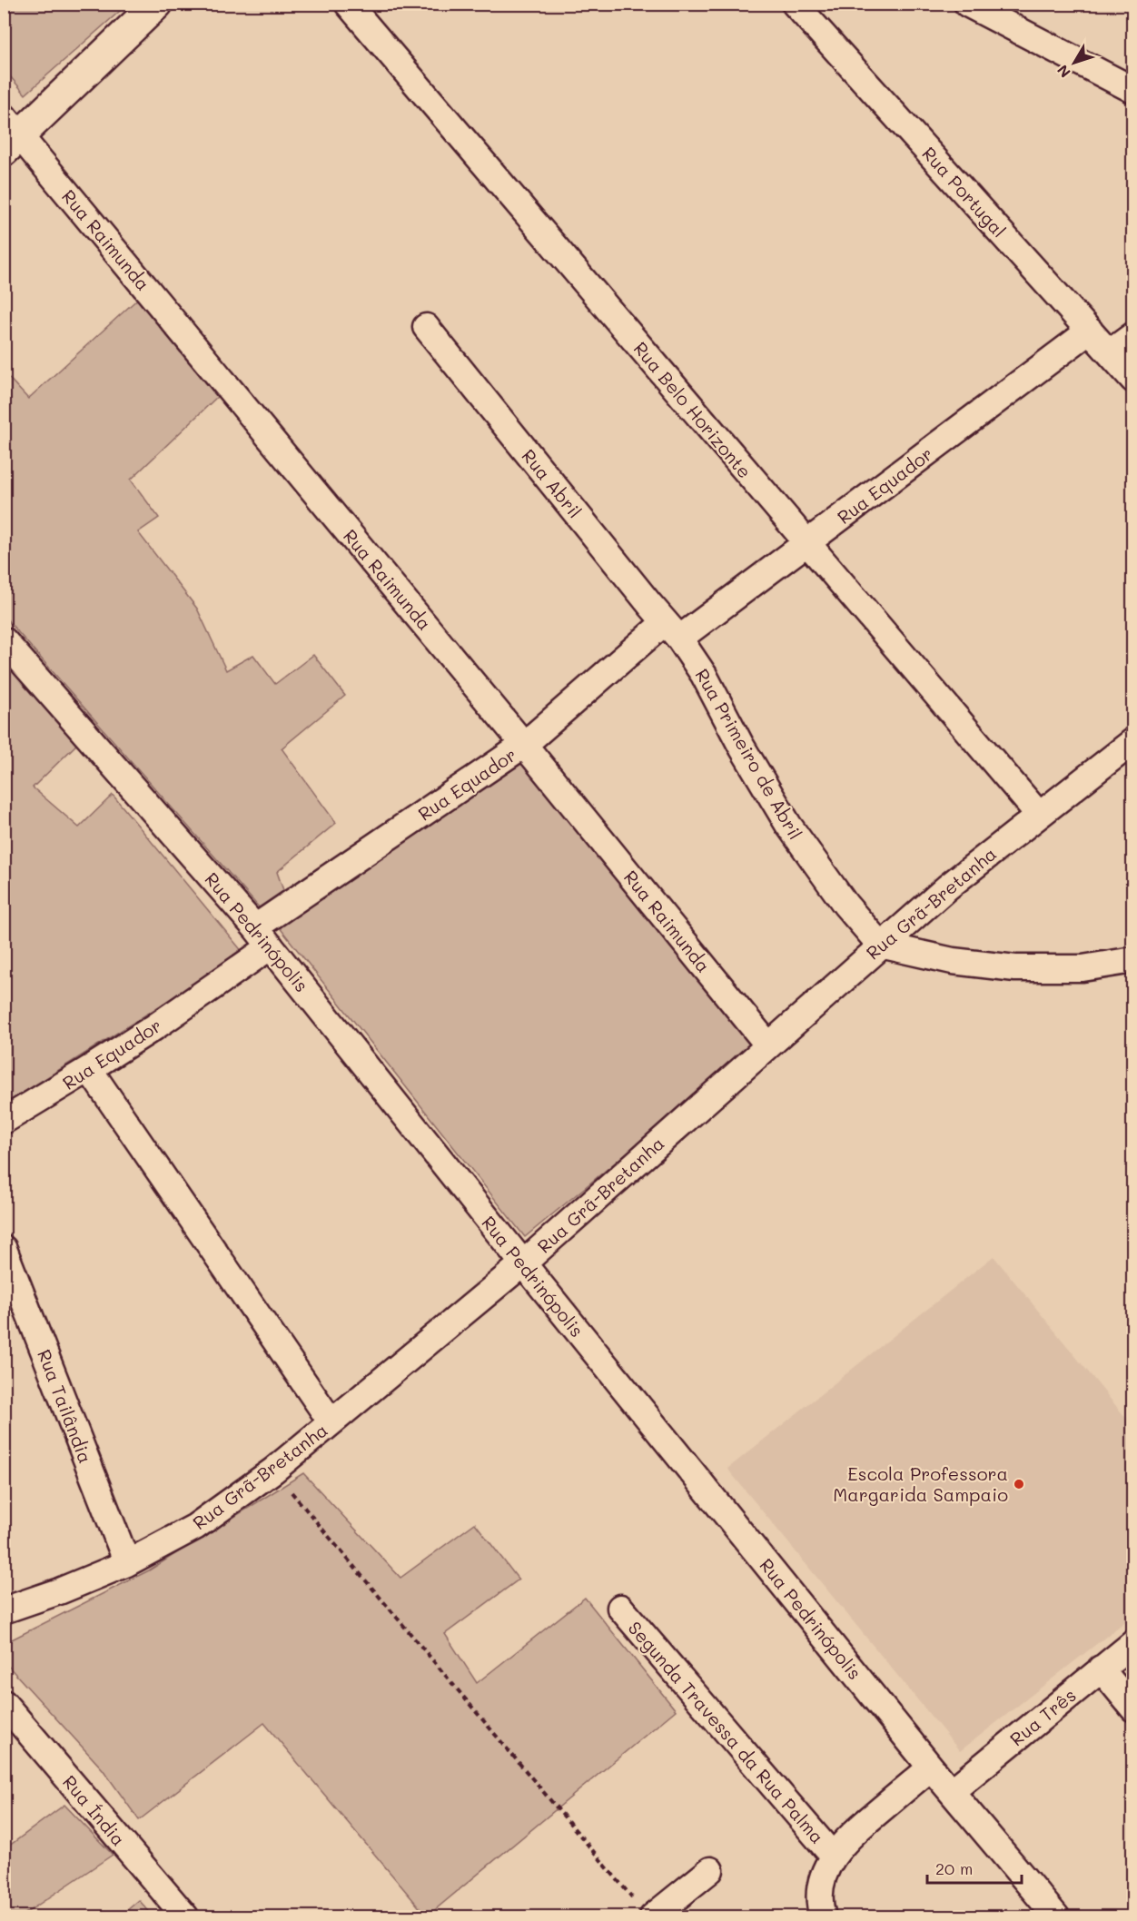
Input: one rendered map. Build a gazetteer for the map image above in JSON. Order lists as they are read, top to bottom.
{
  "streets": {
    "street": [
      "Rua Portugal",
      "Rua Raimunda",
      "Rua Belo Horizonte",
      "Rua Abril",
      "Rua Equador",
      "Rua Primeiro de Abril",
      "Rua Grã-Bretanha",
      "Rua Pedrinópolis",
      "Rua Tailândia",
      "Rua Três",
      "Segunda Travessa da Rua Palma",
      "Rua Índia"
    ]
  },
  "crossings": [
    ["Rua Portugal", "Rua Equador"],
    ["Rua Raimunda", "Rua Equador"],
    ["Rua Raimunda", "Rua Grã-Bretanha"],
    ["Rua Belo Horizonte", "Rua Equador"],
    ["Rua Belo Horizonte", "Rua Grã-Bretanha"],
    ["Rua Abril", "Rua Equador"],
    ["Rua Abril", "Rua Primeiro de Abril"],
    ["Rua Equador", "Rua Primeiro de Abril"],
    ["Rua Equador", "Rua Pedrinópolis"],
    ["Rua Primeiro de Abril", "Rua Grã-Bretanha"],
    ["Rua Grã-Bretanha", "Rua Pedrinópolis"],
    ["Rua Grã-Bretanha", "Rua Tailândia"],
    ["Rua Pedrinópolis", "Rua Três"]
  ],
  "places": ["Escola Professora Margarida Sampaio"],
  "scale_bar": "20 m",
  "north": "bottom left"
}
